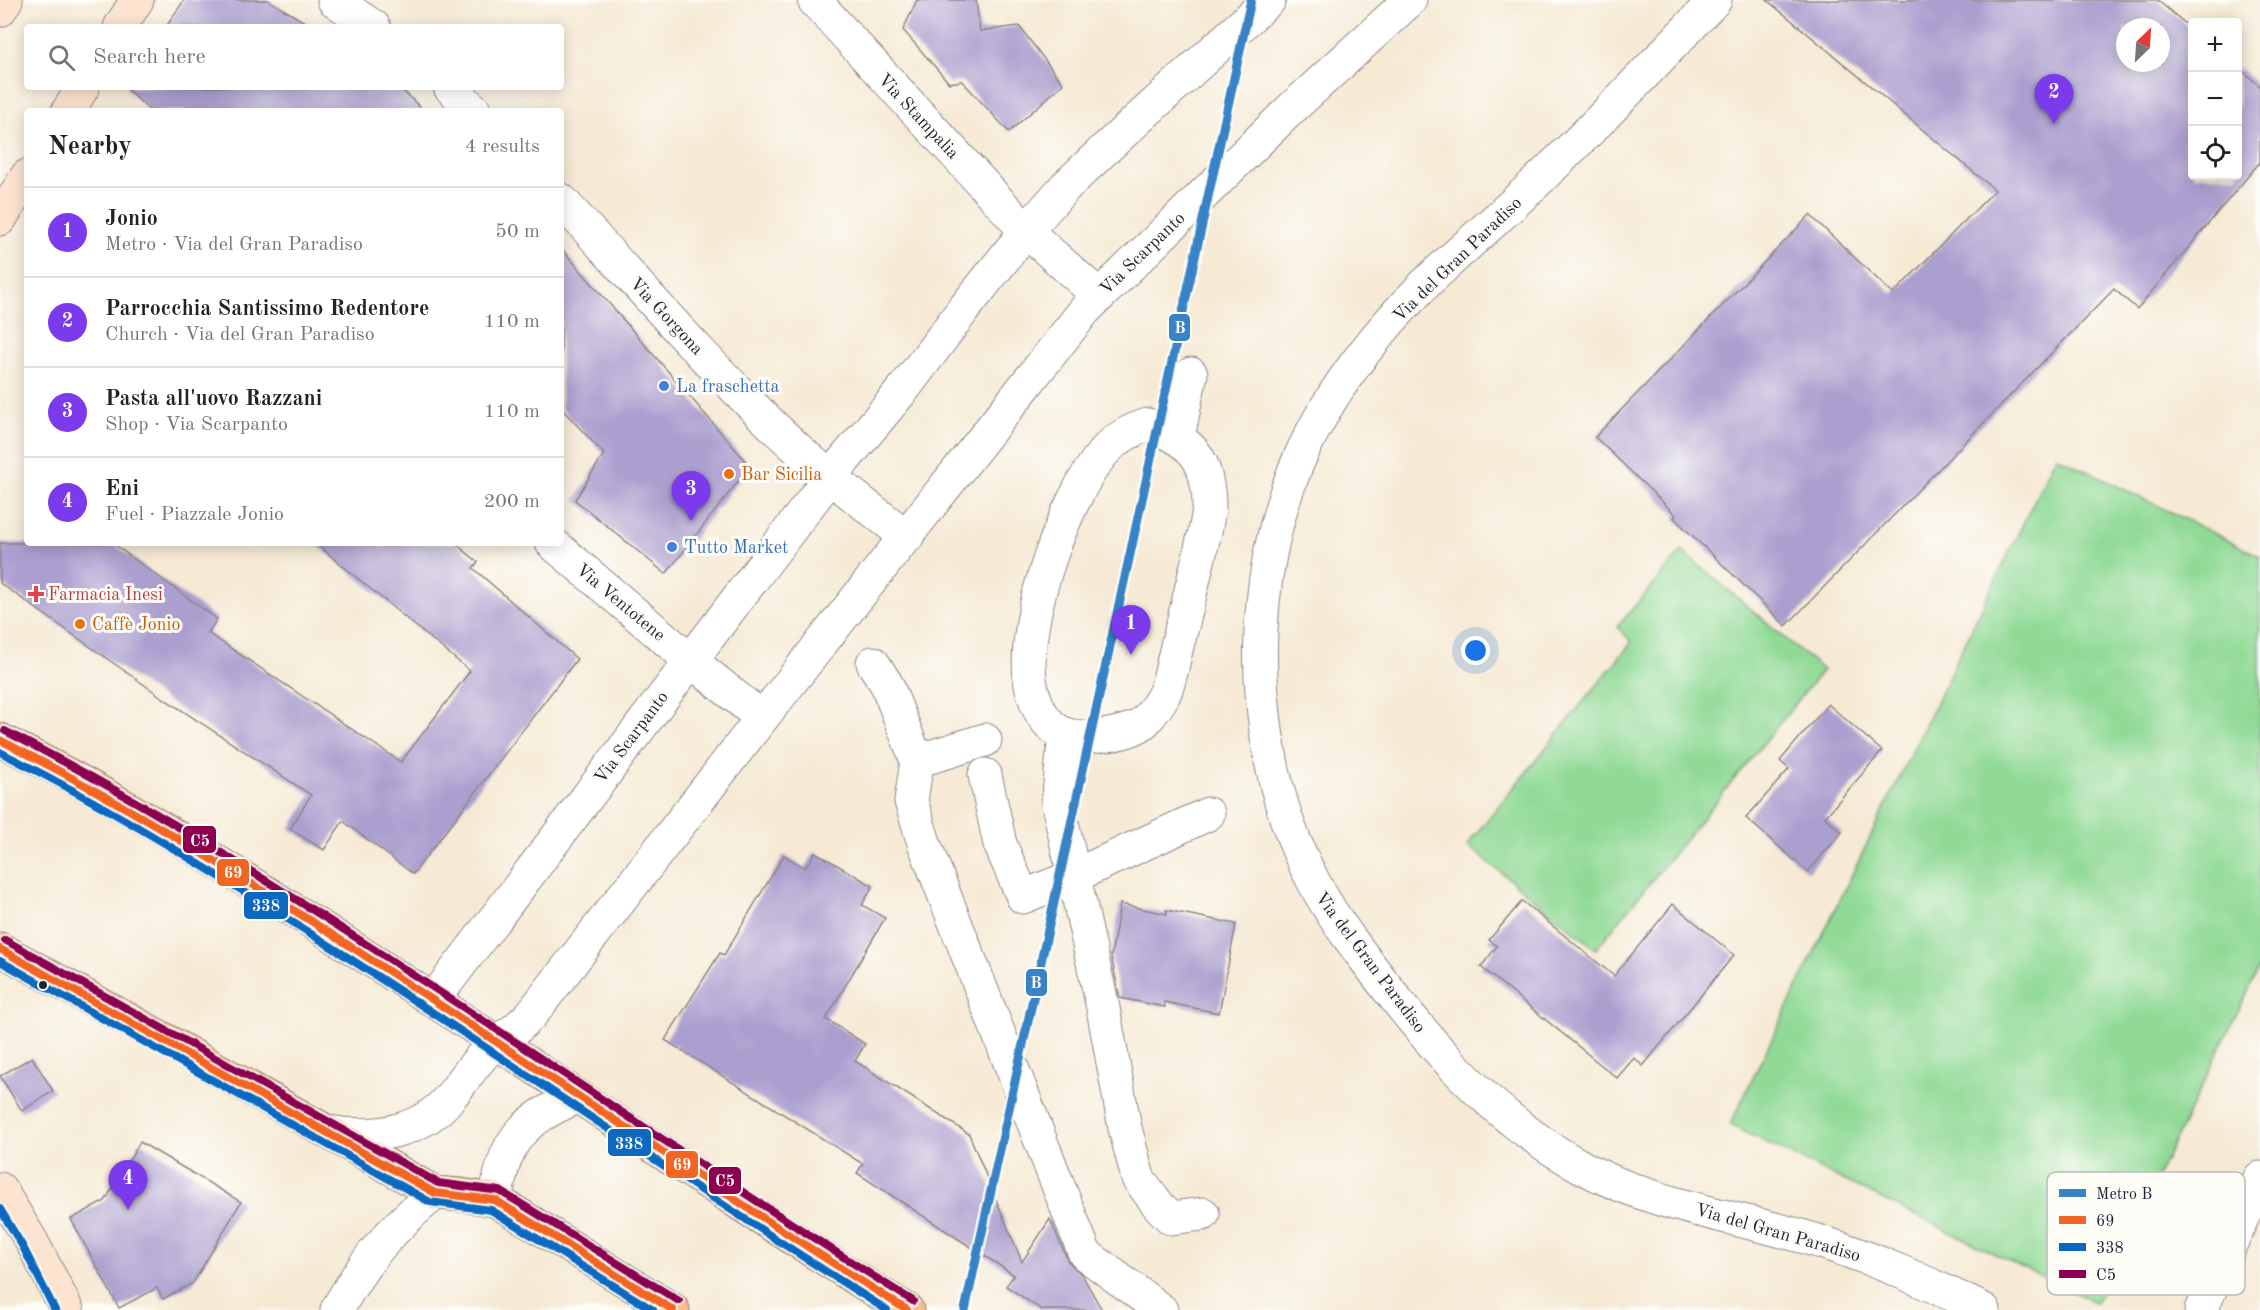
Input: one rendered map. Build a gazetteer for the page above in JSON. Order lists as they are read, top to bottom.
{
  "streets": {
    "street": [
      "Via Stampalia",
      "Via Scarpanto",
      "Via del Gran Paradiso",
      "Via Gorgona",
      "Via Ventotene"
    ]
  },
  "crossings": [
    ["Via Stampalia", "Via Scarpanto"],
    ["Via Scarpanto", "Via Gorgona"],
    ["Via Scarpanto", "Via Ventotene"]
  ],
  "places": {
    "other": [
      "La fraschetta",
      "Bar Sicilia",
      "Tutto Market",
      "Caffè Jonio"
    ],
    "health": ["Farmacia Inesi"]
  },
  "lines": [
    "metro line B",
    "transit line C5",
    "transit line 69",
    "transit line 338"
  ],
  "legend": [
    "Metro B",
    "69",
    "338",
    "C5"
  ],
  "north": "top right",
  "page": {
    "map_buttons": ["+", "−"],
    "search": "Search here",
    "pins": [
      "2",
      "3",
      "1",
      "4"
    ],
    "heading": ["Nearby", "4 results"],
    "list": [
      {
        "mark": "1",
        "name": "Jonio",
        "note": "Metro · Via del Gran Paradiso",
        "value": "50 m"
      },
      {
        "mark": "2",
        "name": "Parrocchia Santissimo Redentore",
        "note": "Church · Via del Gran Paradiso",
        "value": "110 m"
      },
      {
        "mark": "3",
        "name": "Pasta all'uovo Razzani",
        "note": "Shop · Via Scarpanto",
        "value": "110 m"
      },
      {
        "mark": "4",
        "name": "Eni",
        "note": "Fuel · Piazzale Jonio",
        "value": "200 m"
      }
    ]
  }
}
